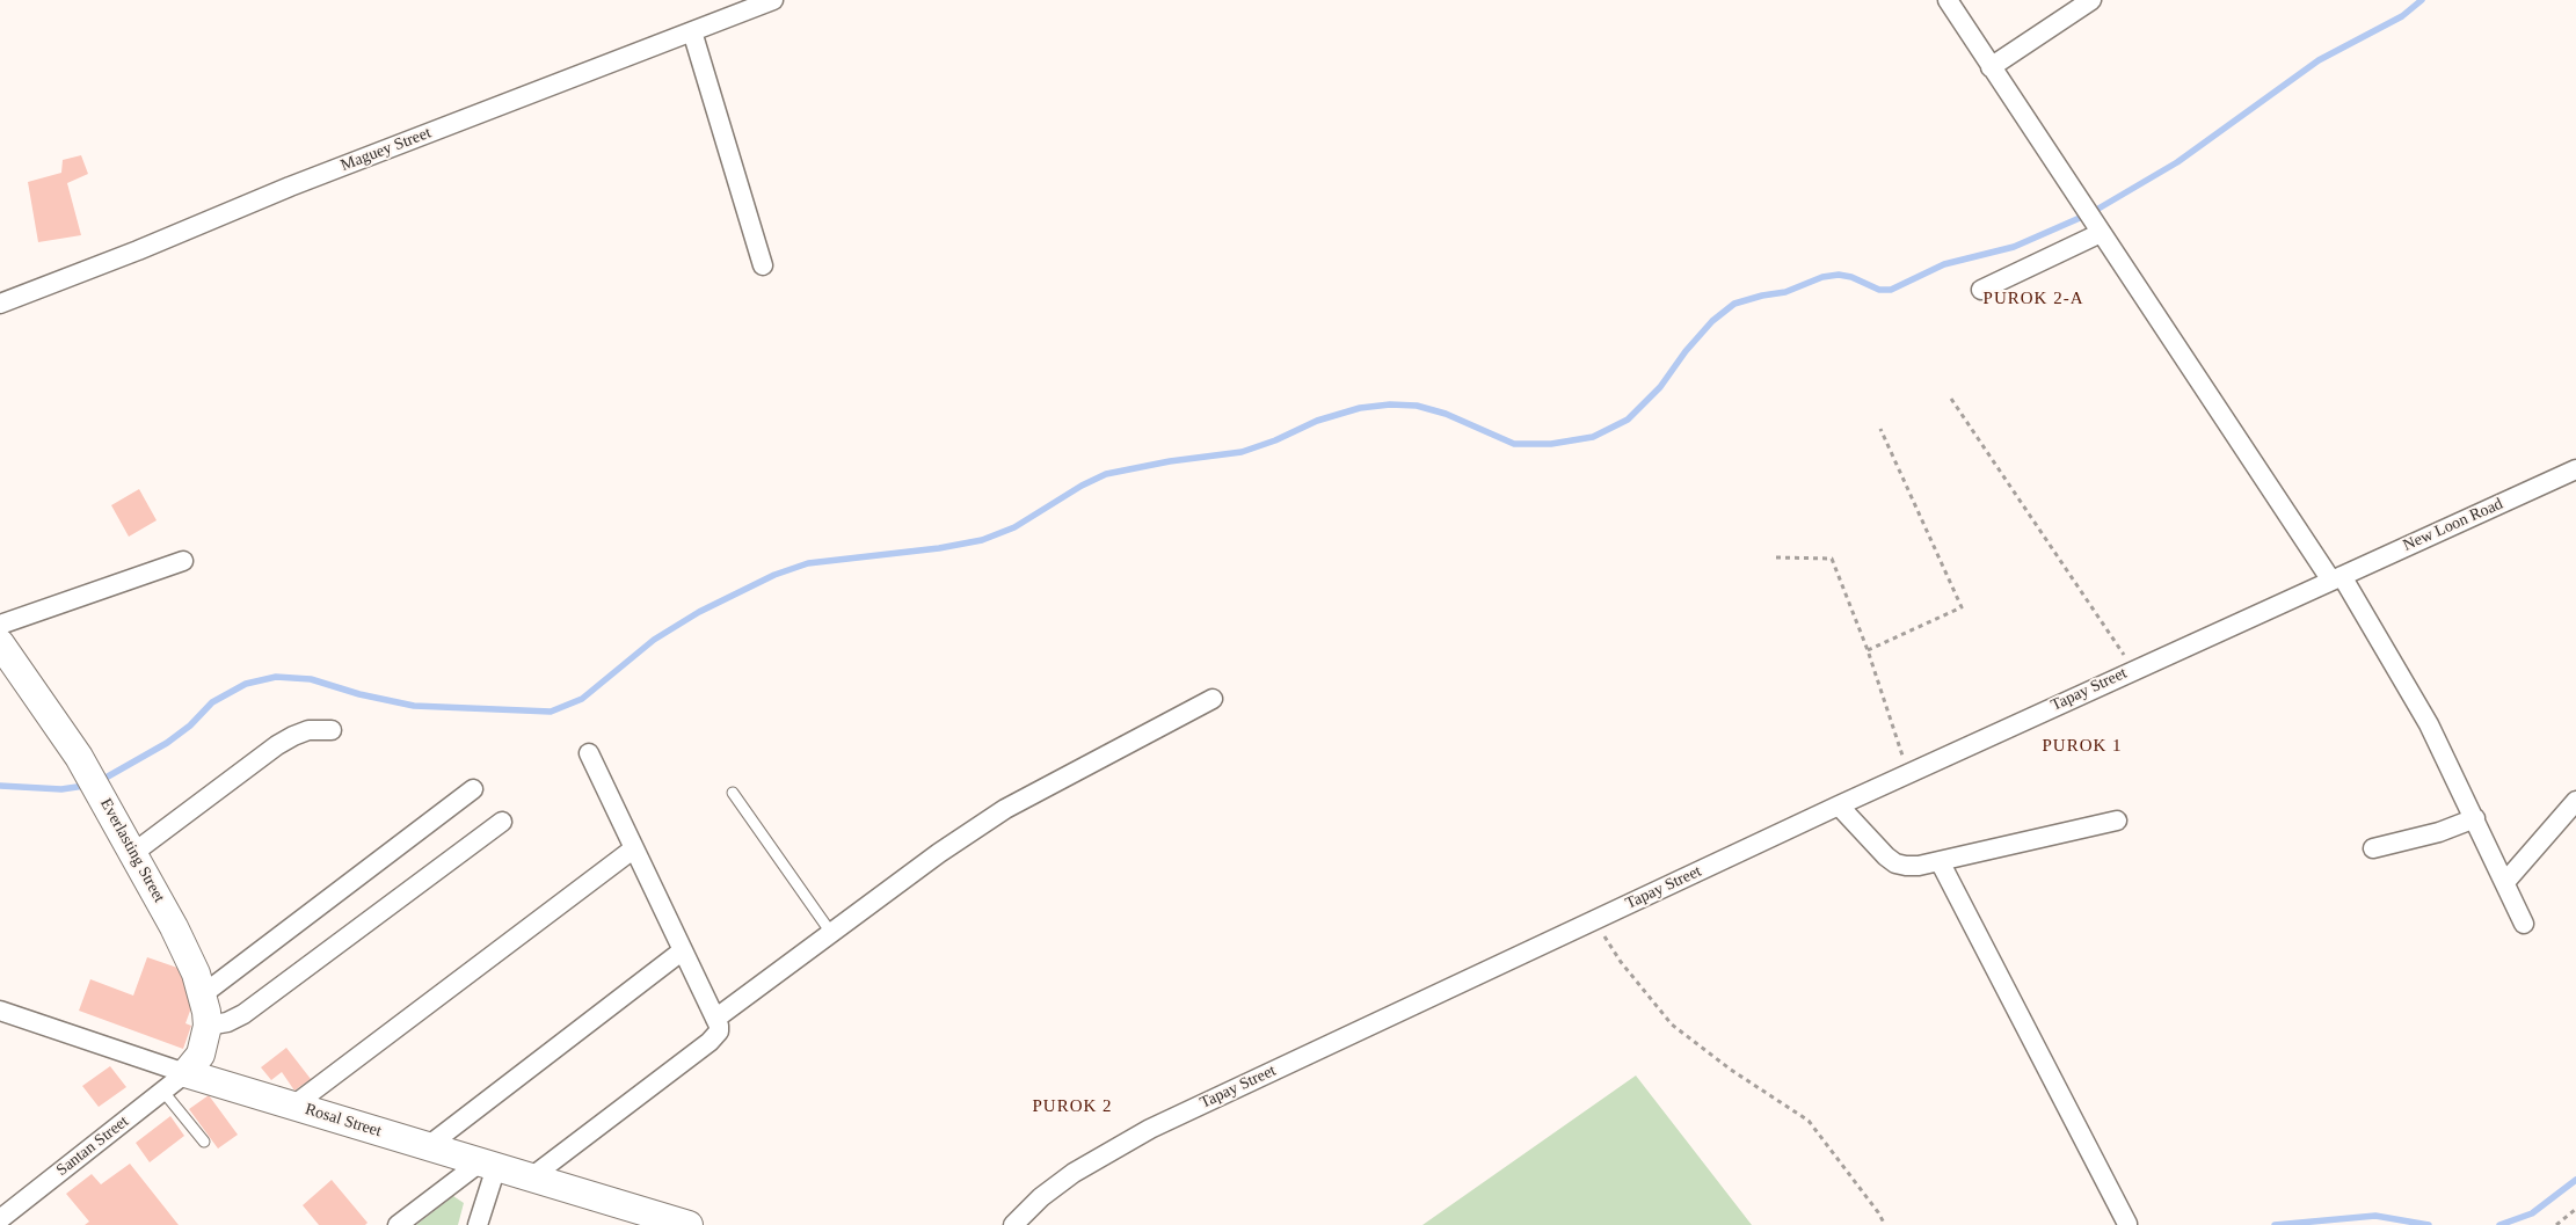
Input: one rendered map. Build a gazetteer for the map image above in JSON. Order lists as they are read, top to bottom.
{
  "streets": {
    "street": [
      "Maguey Street",
      "New Loon Road",
      "Tapay Street",
      "Everlasting Street",
      "Rosal Street",
      "Santan Street"
    ]
  },
  "crossings": [
    ["New Loon Road", "Tapay Street"],
    ["Everlasting Street", "Rosal Street"],
    ["Everlasting Street", "Santan Street"],
    ["Rosal Street", "Santan Street"]
  ],
  "districts": ["PUROK 2-A", "PUROK 1", "PUROK 2"]
}
